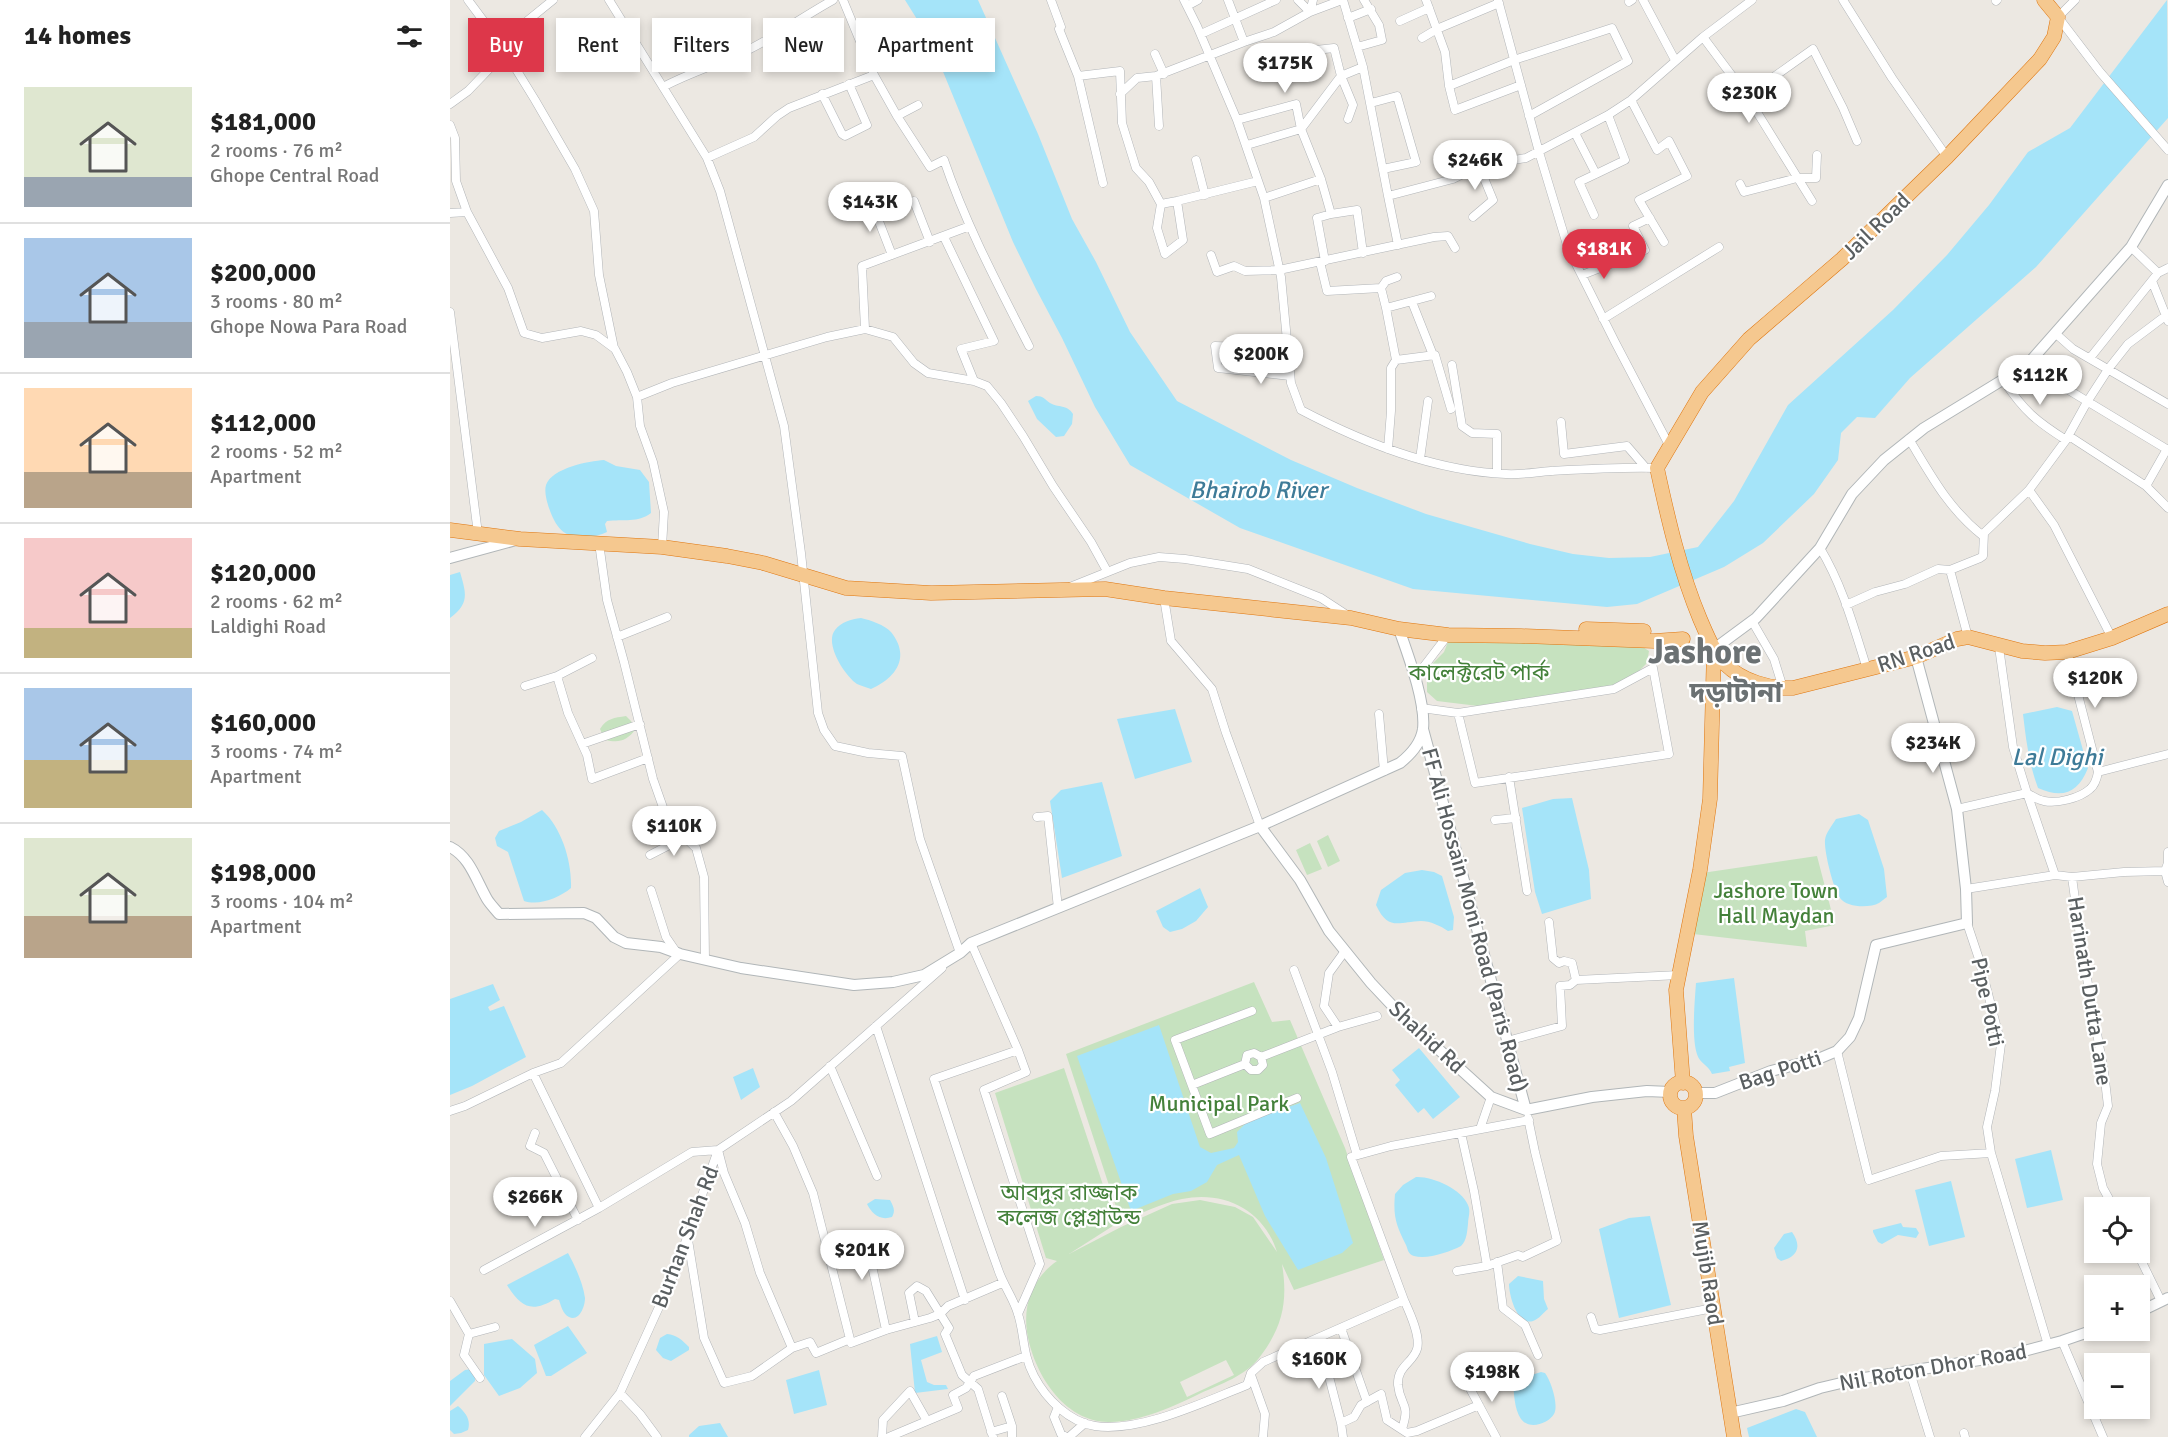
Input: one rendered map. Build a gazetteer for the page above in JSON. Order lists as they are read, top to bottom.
{
  "streets": {
    "highway": ["Jail Road", "RN Road", "Mujib Raod"],
    "street": [
      "FF Ali Hossain Moni Road (Paris Road)",
      "Harinath Dutta Lane",
      "Pipe Potti",
      "Shahid Rd",
      "Bag Potti",
      "Burhan Shah Rd",
      "Nil Roton Dhor Road"
    ]
  },
  "crossings": [
    ["FF Ali Hossain Moni Road (Paris Road)", "Shahid Rd"],
    ["Pipe Potti", "Bag Potti"],
    ["Pipe Potti", "Nil Roton Dhor Road"],
    ["Bag Potti", "Mujib Raod"],
    ["Mujib Raod", "Nil Roton Dhor Road"]
  ],
  "districts": ["Jashore", "দড়াটানা"],
  "water": ["Bhairob River", "Lal Dighi"],
  "parks": [
    "কালেক্টরেট পার্ক",
    "Jashore Town Hall Maydan",
    "Municipal Park",
    "আবদুর রাজ্জাক কলেজ প্লেগ্রাউন্ড"
  ],
  "page": {
    "heading": "14 homes",
    "chip": [
      "Buy",
      "Rent",
      "Filters",
      "New",
      "Apartment"
    ],
    "price": [
      "$175K",
      "$230K",
      "$246K",
      "$143K",
      "$181K",
      "$200K",
      "$112K",
      "$120K",
      "$234K",
      "$110K",
      "$266K",
      "$201K",
      "$160K",
      "$198K"
    ],
    "list": [
      {
        "name": "$181,000",
        "note": "2 rooms · 76 m² · Ghope Central Road"
      },
      {
        "name": "$200,000",
        "note": "3 rooms · 80 m² · Ghope Nowa Para Road"
      },
      {
        "name": "$112,000",
        "note": "2 rooms · 52 m² · Apartment"
      },
      {
        "name": "$120,000",
        "note": "2 rooms · 62 m² · Laldighi Road"
      },
      {
        "name": "$160,000",
        "note": "3 rooms · 74 m² · Apartment"
      },
      {
        "name": "$198,000",
        "note": "3 rooms · 104 m² · Apartment"
      }
    ],
    "map_buttons": ["+", "−"]
  }
}
